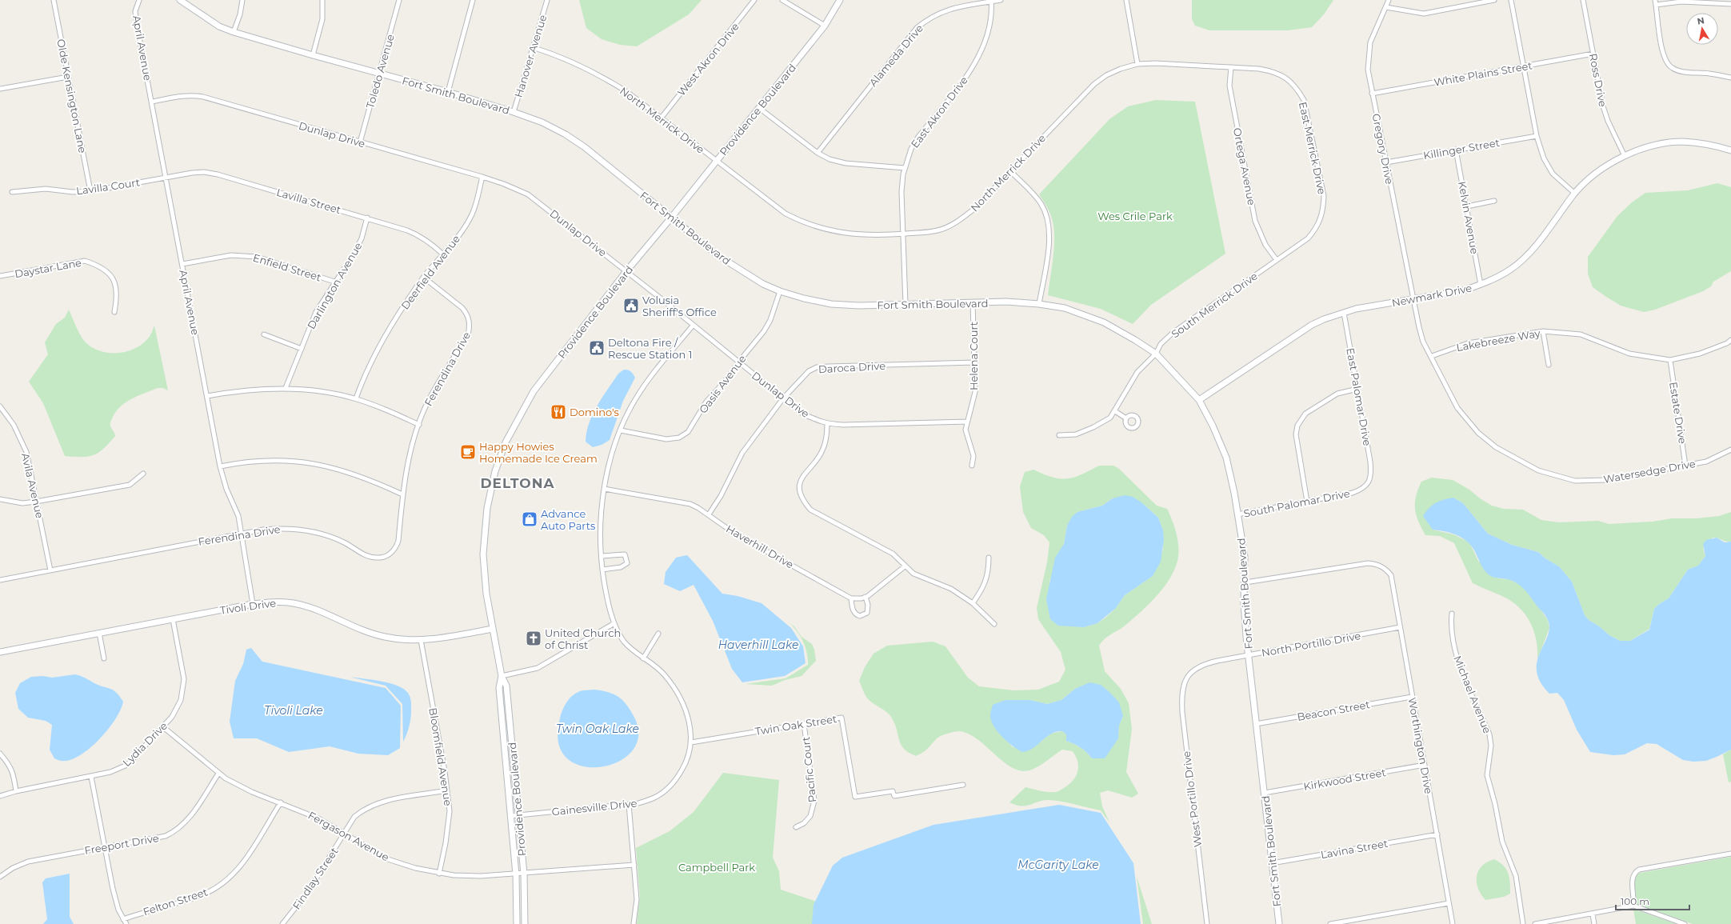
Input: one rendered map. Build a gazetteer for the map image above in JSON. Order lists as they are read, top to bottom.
{
  "streets": {
    "street": [
      "April Avenue",
      "Alameda Drive",
      "Hanover Avenue",
      "West Akron Drive",
      "Toledo Avenue",
      "White Plains Street",
      "Ross Drive",
      "Fort Smith Boulevard",
      "Olde Kensington Lane",
      "Providence Boulevard",
      "East Akron Drive",
      "North Merrick Drive",
      "Dunlap Drive",
      "East Merrick Drive",
      "Gregory Drive",
      "Killinger Street",
      "Ortega Avenue",
      "Lavilla Court",
      "Lavilla Street",
      "Kelvin Avenue",
      "Enfield Street",
      "Daystar Lane",
      "Deerfield Avenue",
      "Darlington Avenue",
      "Newmark Drive",
      "South Merrick Drive",
      "Lakebreeze Way",
      "Helena Court",
      "Daroca Drive",
      "Ferendina Drive",
      "Oasis Avenue",
      "East Palomar Drive",
      "Estate Drive",
      "Watersedge Drive",
      "Avila Avenue",
      "South Palomar Drive",
      "Haverhill Drive",
      "Tivoli Drive",
      "North Portillo Drive",
      "Michael Avenue",
      "Beacon Street",
      "Twin Oak Street",
      "Lydia Drive",
      "Worthington Drive",
      "Bloomfield Avenue",
      "Pacific Court",
      "Kirkwood Street",
      "West Portillo Drive",
      "Gainesville Drive",
      "Fergason Avenue",
      "Freeport Drive",
      "Lavina Street",
      "Findlay Street",
      "Felton Street"
    ]
  },
  "crossings": [
    ["April Avenue", "Dunlap Drive"],
    ["April Avenue", "Lavilla Court"],
    ["April Avenue", "Lavilla Street"],
    ["April Avenue", "Enfield Street"],
    ["April Avenue", "Ferendina Drive"],
    ["April Avenue", "Tivoli Drive"],
    ["Alameda Drive", "East Akron Drive"],
    ["Hanover Avenue", "Fort Smith Boulevard"],
    ["Hanover Avenue", "North Merrick Drive"],
    ["West Akron Drive", "North Merrick Drive"],
    ["Toledo Avenue", "Fort Smith Boulevard"],
    ["Toledo Avenue", "Dunlap Drive"],
    ["White Plains Street", "Ross Drive"],
    ["White Plains Street", "Gregory Drive"],
    ["Ross Drive", "Newmark Drive"],
    ["Fort Smith Boulevard", "Providence Boulevard"],
    ["Fort Smith Boulevard", "East Akron Drive"],
    ["Fort Smith Boulevard", "Newmark Drive"],
    ["Fort Smith Boulevard", "South Merrick Drive"],
    ["Fort Smith Boulevard", "Helena Court"],
    ["Fort Smith Boulevard", "Oasis Avenue"],
    ["Fort Smith Boulevard", "South Palomar Drive"],
    ["Fort Smith Boulevard", "North Portillo Drive"],
    ["Fort Smith Boulevard", "Beacon Street"],
    ["Fort Smith Boulevard", "Worthington Drive"],
    ["Fort Smith Boulevard", "Kirkwood Street"],
    ["Fort Smith Boulevard", "Lavina Street"],
    ["Olde Kensington Lane", "Lavilla Court"],
    ["Providence Boulevard", "North Merrick Drive"],
    ["Providence Boulevard", "Dunlap Drive"],
    ["Providence Boulevard", "Tivoli Drive"],
    ["Providence Boulevard", "Gainesville Drive"],
    ["Providence Boulevard", "Fergason Avenue"],
    ["East Akron Drive", "North Merrick Drive"],
    ["North Merrick Drive", "East Merrick Drive"],
    ["North Merrick Drive", "Ortega Avenue"],
    ["Dunlap Drive", "Deerfield Avenue"],
    ["Dunlap Drive", "Helena Court"],
    ["Dunlap Drive", "Daroca Drive"],
    ["Dunlap Drive", "Oasis Avenue"],
    ["Dunlap Drive", "Gainesville Drive"],
    ["East Merrick Drive", "Ortega Avenue"],
    ["East Merrick Drive", "South Merrick Drive"],
    ["Gregory Drive", "Killinger Street"],
    ["Gregory Drive", "Newmark Drive"],
    ["Gregory Drive", "Watersedge Drive"],
    ["Killinger Street", "Kelvin Avenue"],
    ["Ortega Avenue", "South Merrick Drive"],
    ["Lavilla Court", "Lavilla Street"],
    ["Lavilla Street", "Deerfield Avenue"],
    ["Lavilla Street", "Darlington Avenue"],
    ["Kelvin Avenue", "Newmark Drive"],
    ["Enfield Street", "Darlington Avenue"],
    ["Deerfield Avenue", "Ferendina Drive"],
    ["Newmark Drive", "East Palomar Drive"],
    ["Newmark Drive", "Watersedge Drive"],
    ["Lakebreeze Way", "Estate Drive"],
    ["Lakebreeze Way", "Watersedge Drive"],
    ["Helena Court", "Daroca Drive"],
    ["Daroca Drive", "Haverhill Drive"],
    ["Ferendina Drive", "Avila Avenue"],
    ["Oasis Avenue", "Gainesville Drive"],
    ["East Palomar Drive", "South Palomar Drive"],
    ["Estate Drive", "Watersedge Drive"],
    ["Haverhill Drive", "Gainesville Drive"],
    ["Tivoli Drive", "Lydia Drive"],
    ["Tivoli Drive", "Bloomfield Avenue"],
    ["North Portillo Drive", "Worthington Drive"],
    ["North Portillo Drive", "West Portillo Drive"],
    ["Beacon Street", "Worthington Drive"],
    ["Twin Oak Street", "Pacific Court"],
    ["Twin Oak Street", "Gainesville Drive"],
    ["Lydia Drive", "Fergason Avenue"],
    ["Worthington Drive", "Kirkwood Street"],
    ["Worthington Drive", "Lavina Street"],
    ["Bloomfield Avenue", "Fergason Avenue"],
    ["Bloomfield Avenue", "Findlay Street"],
    ["Fergason Avenue", "Freeport Drive"],
    ["Fergason Avenue", "Findlay Street"],
    ["Fergason Avenue", "Felton Street"]
  ],
  "districts": ["DELTONA"],
  "water": [
    "Haverhill Lake",
    "Tivoli Lake",
    "Twin Oak Lake",
    "McGarity Lake"
  ],
  "parks": ["Wes Crile Park", "Campbell Park"],
  "places": {
    "public building": ["Volusia Sheriff's Office", "Deltona Fire / Rescue Station 1"],
    "restaurant": ["Domino's"],
    "cafe": ["Happy Howies Homemade Ice Cream"],
    "shop": ["Advance Auto Parts"],
    "church": ["United Church of Christ"]
  },
  "scale_bar": "100 m",
  "north": "top"
}
